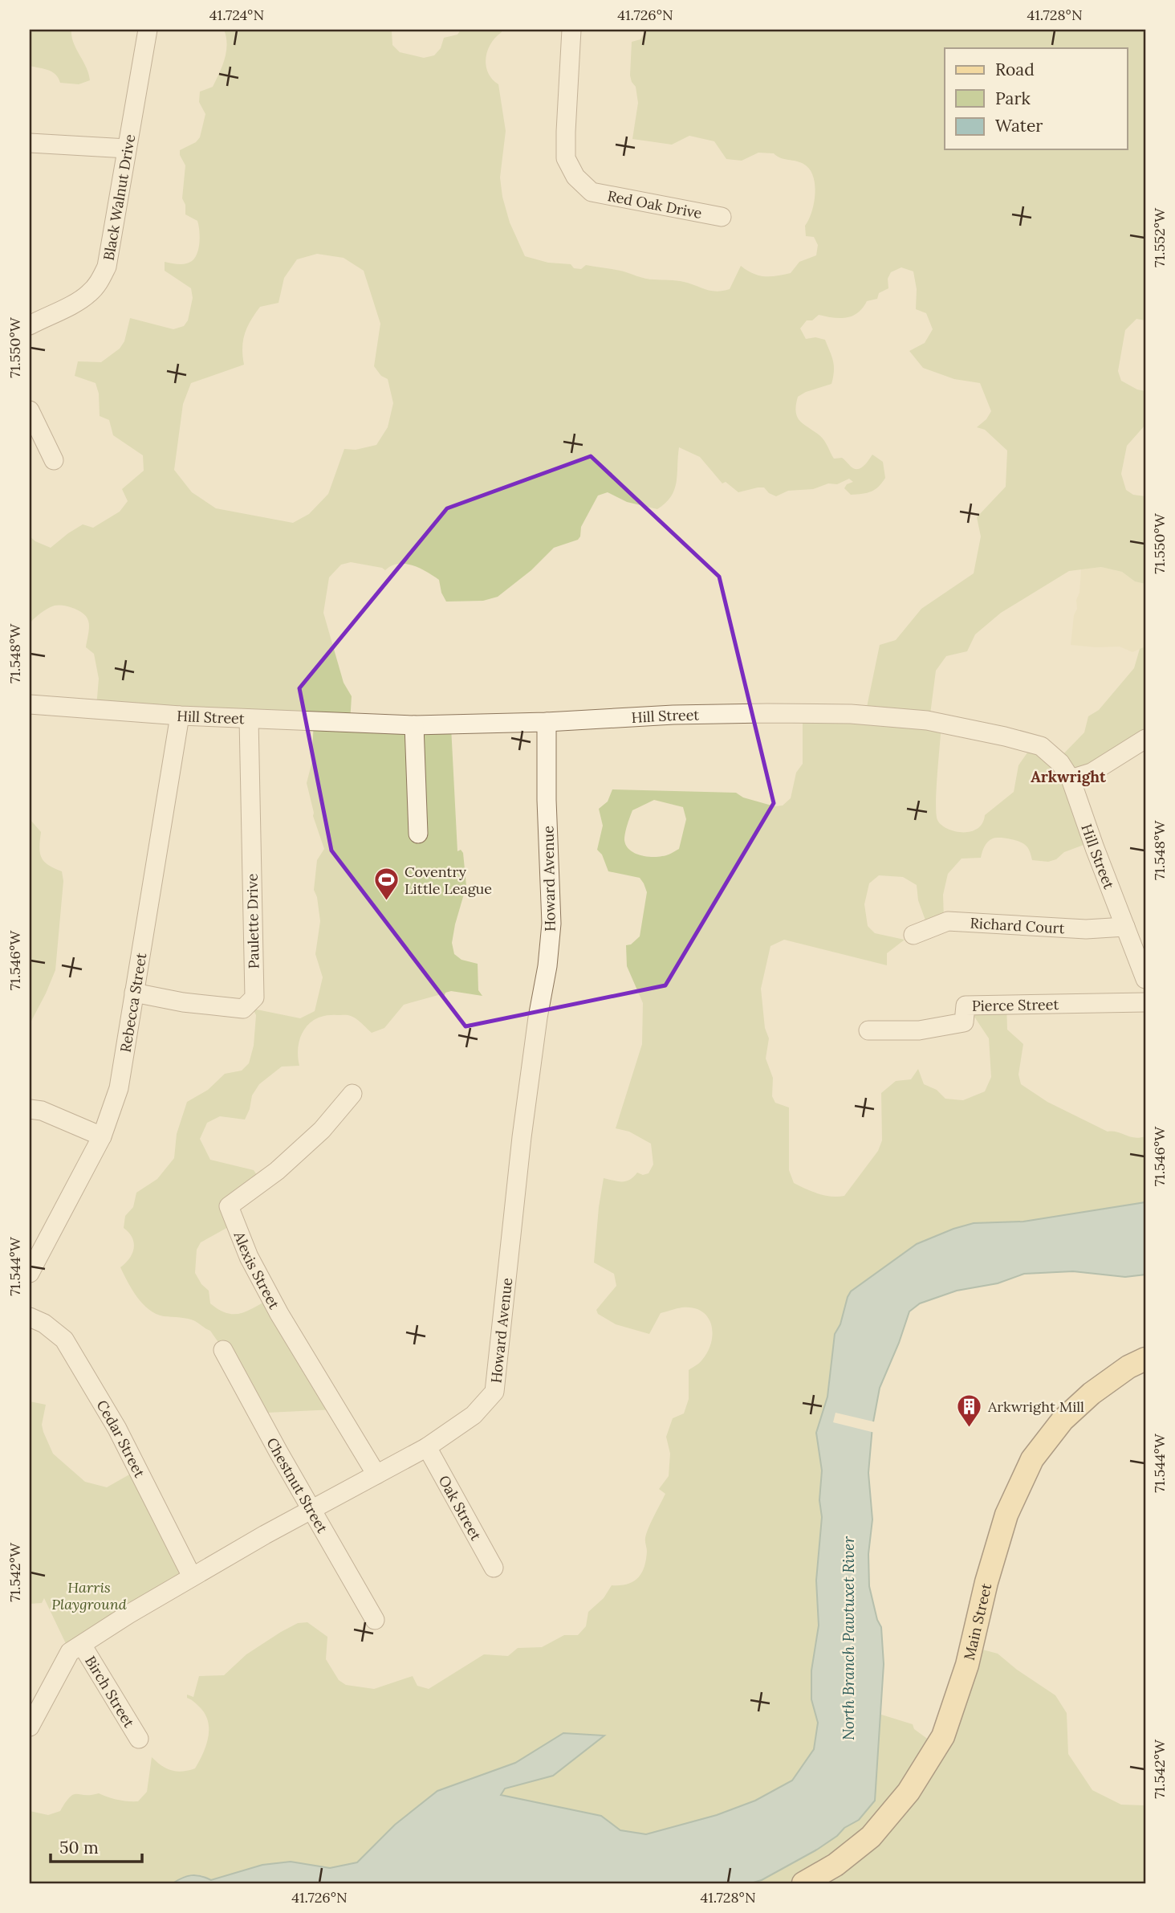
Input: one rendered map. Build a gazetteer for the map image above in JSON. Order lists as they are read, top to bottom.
{
  "streets": {
    "main road": ["Main Street"],
    "street": [
      "Black Walnut Drive",
      "Red Oak Drive",
      "Hill Street",
      "Howard Avenue",
      "Paulette Drive",
      "Richard Court",
      "Rebecca Street",
      "Pierce Street",
      "Alexis Street",
      "Cedar Street",
      "Chestnut Street",
      "Oak Street",
      "Birch Street"
    ]
  },
  "crossings": [
    ["Hill Street", "Howard Avenue"],
    ["Hill Street", "Paulette Drive"],
    ["Hill Street", "Richard Court"],
    ["Hill Street", "Rebecca Street"],
    ["Howard Avenue", "Alexis Street"],
    ["Howard Avenue", "Cedar Street"],
    ["Howard Avenue", "Chestnut Street"],
    ["Howard Avenue", "Oak Street"],
    ["Howard Avenue", "Birch Street"],
    ["Paulette Drive", "Rebecca Street"]
  ],
  "districts": ["Arkwright"],
  "water": ["North Branch Pawtuxet River"],
  "parks": ["Harris Playground"],
  "places": {
    "sports": ["Coventry Little League"],
    "building": ["Arkwright Mill"]
  },
  "legend": ["Road", "Park", "Water"],
  "scale_bar": "50 m",
  "coordinates": [
    "41.724°N",
    "41.726°N",
    "41.728°N",
    "71.552°W",
    "71.550°W",
    "71.548°W",
    "71.546°W",
    "71.544°W",
    "71.542°W"
  ]
}
